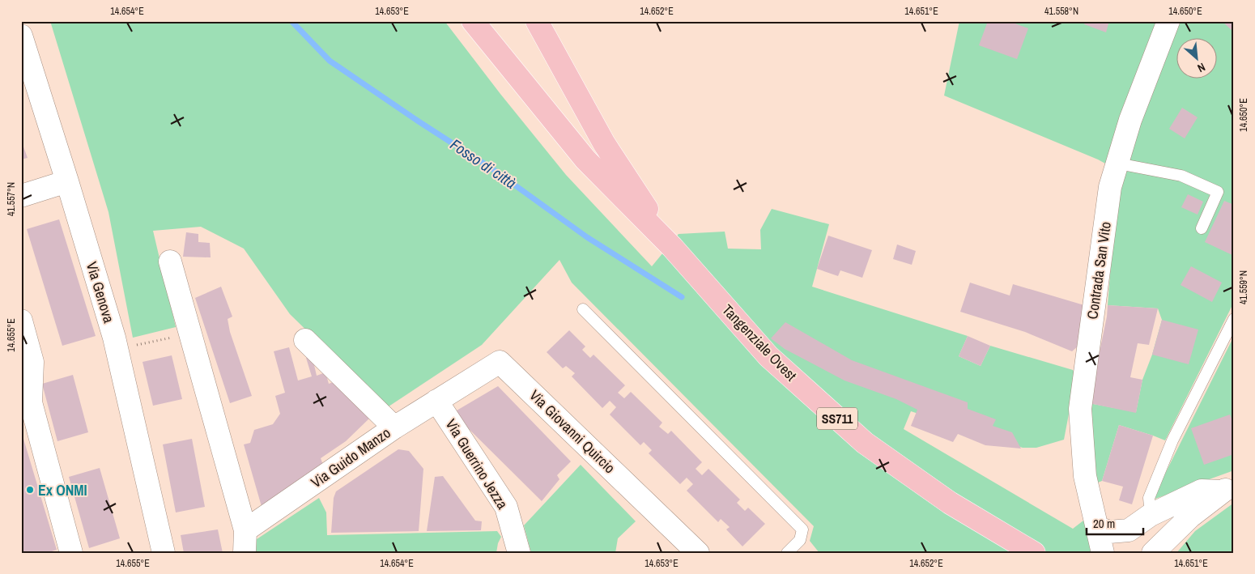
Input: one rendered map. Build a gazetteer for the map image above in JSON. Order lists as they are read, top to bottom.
{
  "streets": {
    "main road": ["Tangenziale Ovest", "SS711"],
    "street": [
      "Contrada San Vito",
      "Via Genova",
      "Via Giovanni Quircio",
      "Via Guido Manzo",
      "Via Guerrino Jezza"
    ]
  },
  "crossings": [
    ["Via Giovanni Quircio", "Via Guerrino Jezza"]
  ],
  "water": ["Fosso di città"],
  "places": ["Ex ONMI"],
  "scale_bar": "20 m",
  "north": "bottom right",
  "coordinates": [
    "14.654°E",
    "14.653°E",
    "14.652°E",
    "14.651°E",
    "41.558°N",
    "14.650°E",
    "41.557°N",
    "41.559°N",
    "14.655°E"
  ]
}
